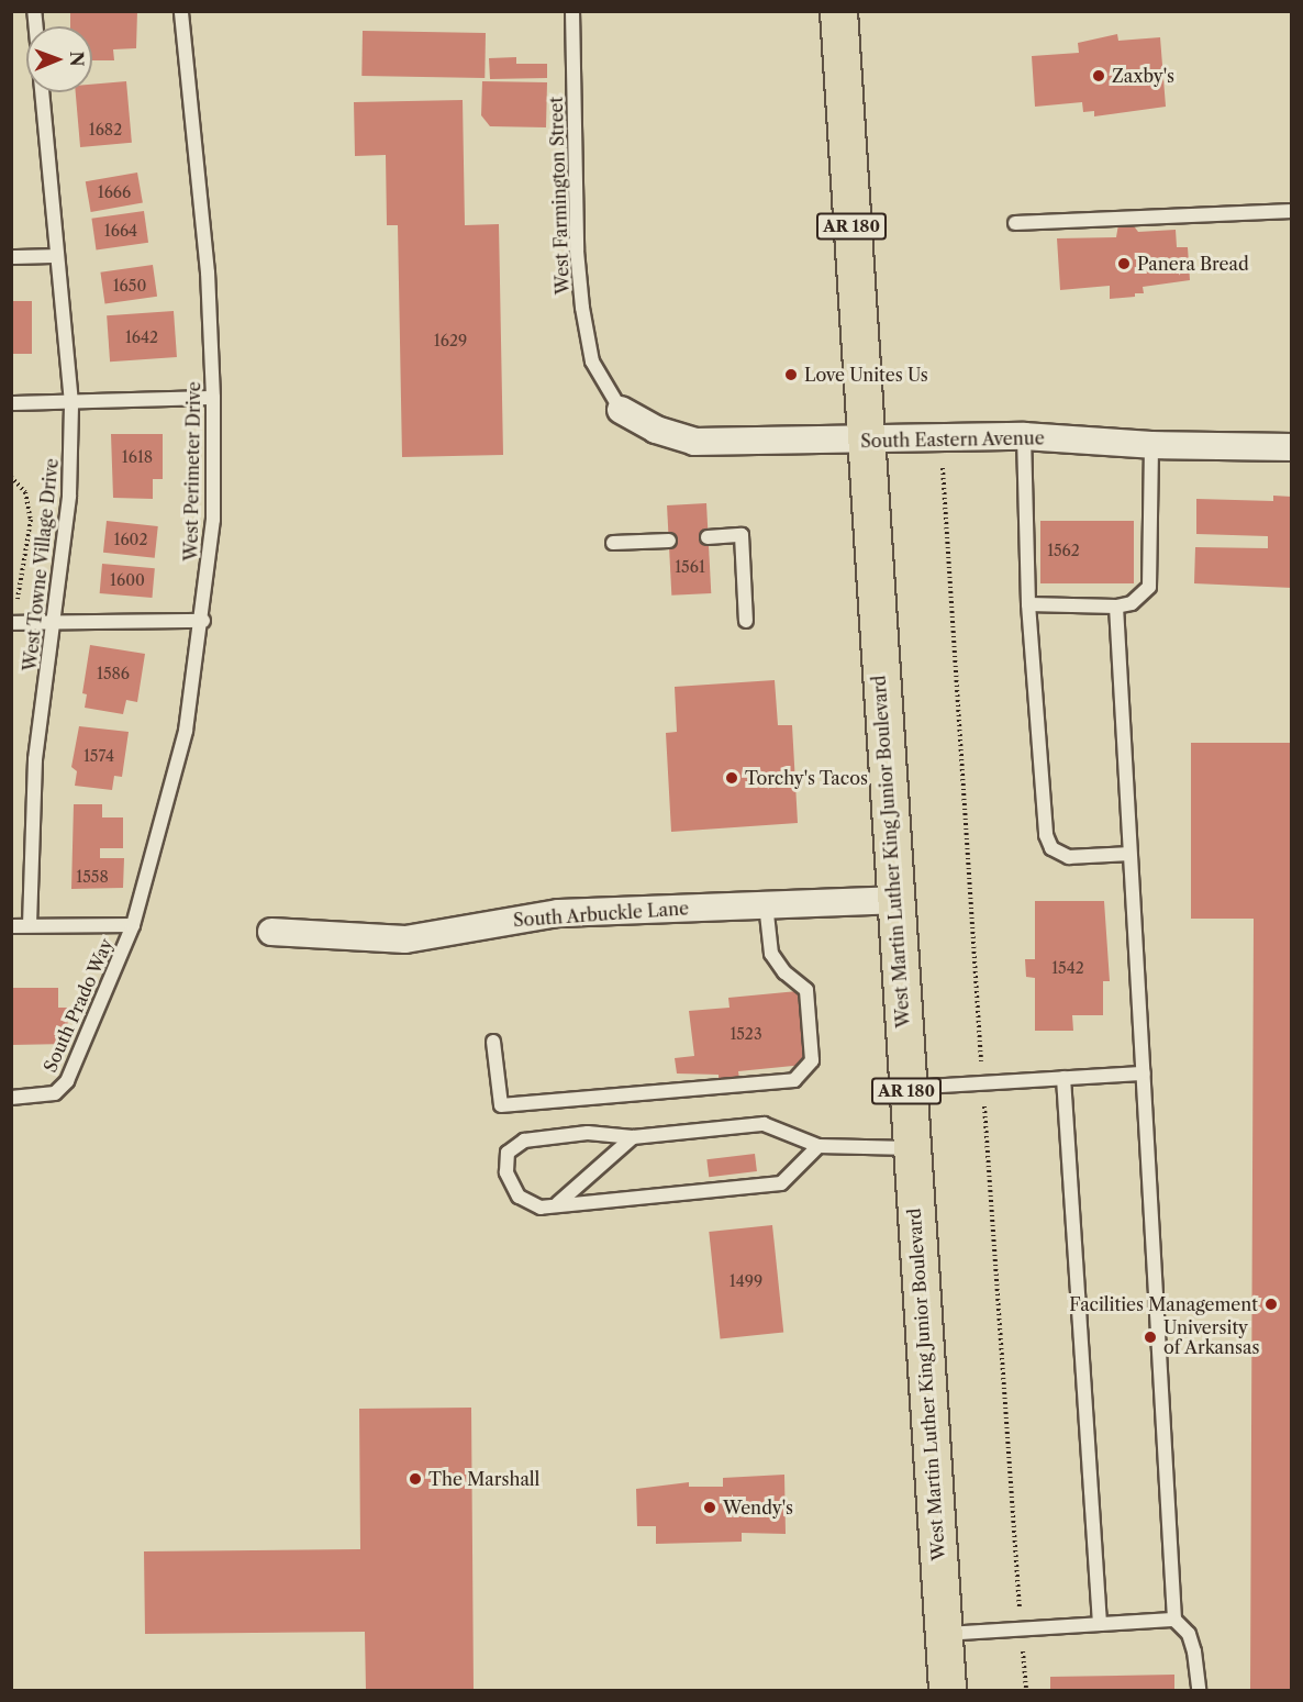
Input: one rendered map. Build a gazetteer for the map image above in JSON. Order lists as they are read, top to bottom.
{
  "streets": {
    "main road": ["AR 180", "West Martin Luther King Junior Boulevard"],
    "street": ["South Eastern Avenue", "South Arbuckle Lane"],
    "lane": [
      "West Farmington Street",
      "West Perimeter Drive",
      "West Towne Village Drive",
      "South Prado Way"
    ]
  },
  "crossings": [
    ["West Farmington Street", "South Eastern Avenue"],
    ["South Eastern Avenue", "West Martin Luther King Junior Boulevard"],
    ["West Perimeter Drive", "South Prado Way"],
    ["West Martin Luther King Junior Boulevard", "South Arbuckle Lane"]
  ],
  "places": [
    "Zaxby's",
    "Panera Bread",
    "Love Unites Us",
    "Torchy's Tacos",
    "Facilities Management",
    "University of Arkansas",
    "The Marshall",
    "Wendy's"
  ],
  "house_numbers": [
    "1682",
    "1666",
    "1664",
    "1650",
    "1642",
    "1629",
    "1618",
    "1602",
    "1562",
    "1561",
    "1600",
    "1586",
    "1574",
    "1558",
    "1542",
    "1523",
    "1499"
  ],
  "north": "right"
}
